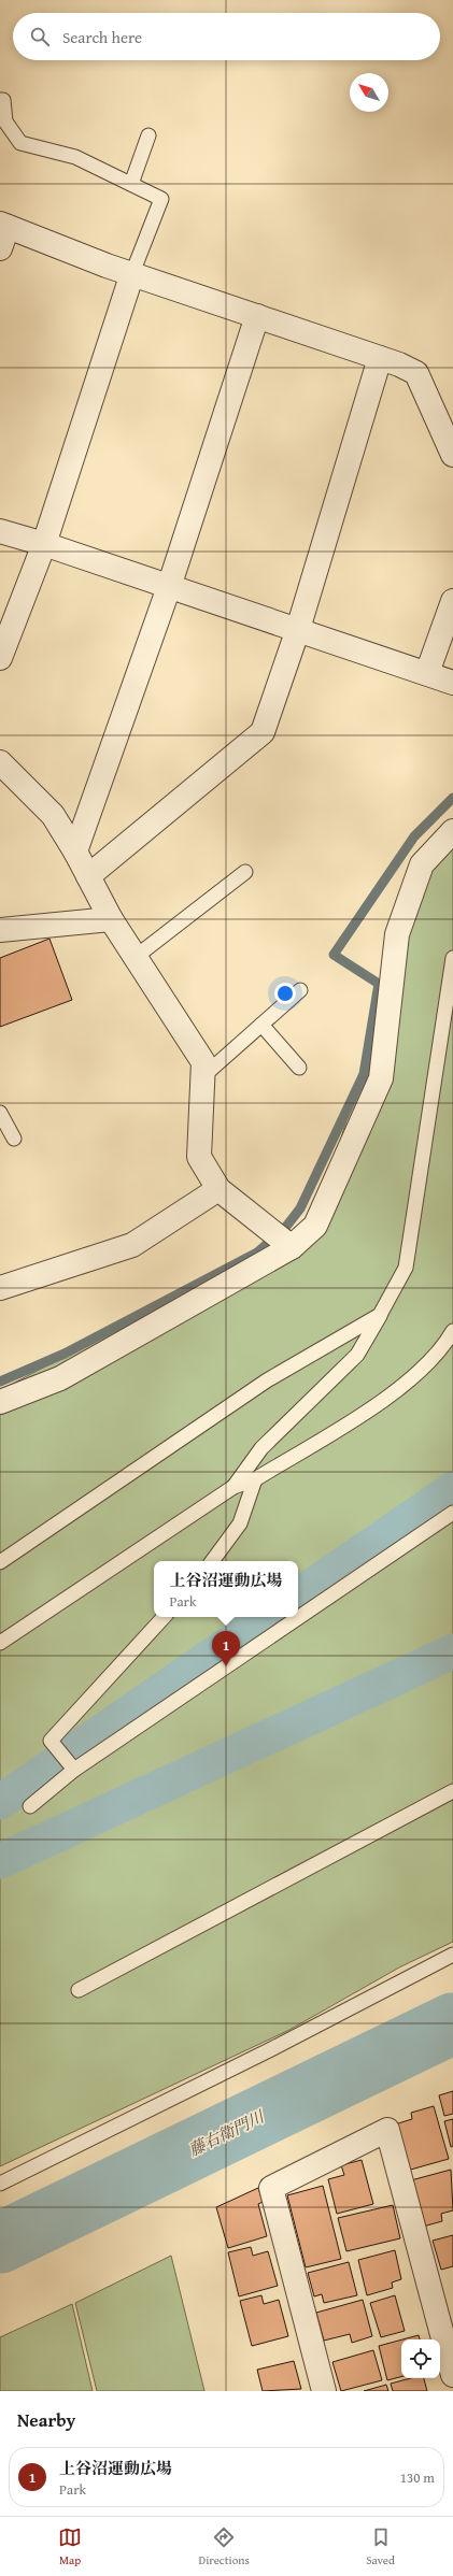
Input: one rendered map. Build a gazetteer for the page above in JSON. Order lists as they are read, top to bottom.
{
  "water": ["藤右衛門川"],
  "north": "top left",
  "page": {
    "search": "Search here",
    "popup": ["上谷沼運動広場", "Park"],
    "pins": "1",
    "heading": "Nearby",
    "list": [
      {
        "mark": "1",
        "name": "上谷沼運動広場",
        "note": "Park",
        "value": "130 m"
      }
    ],
    "nav": ["Map", "Directions", "Saved"]
  }
}
